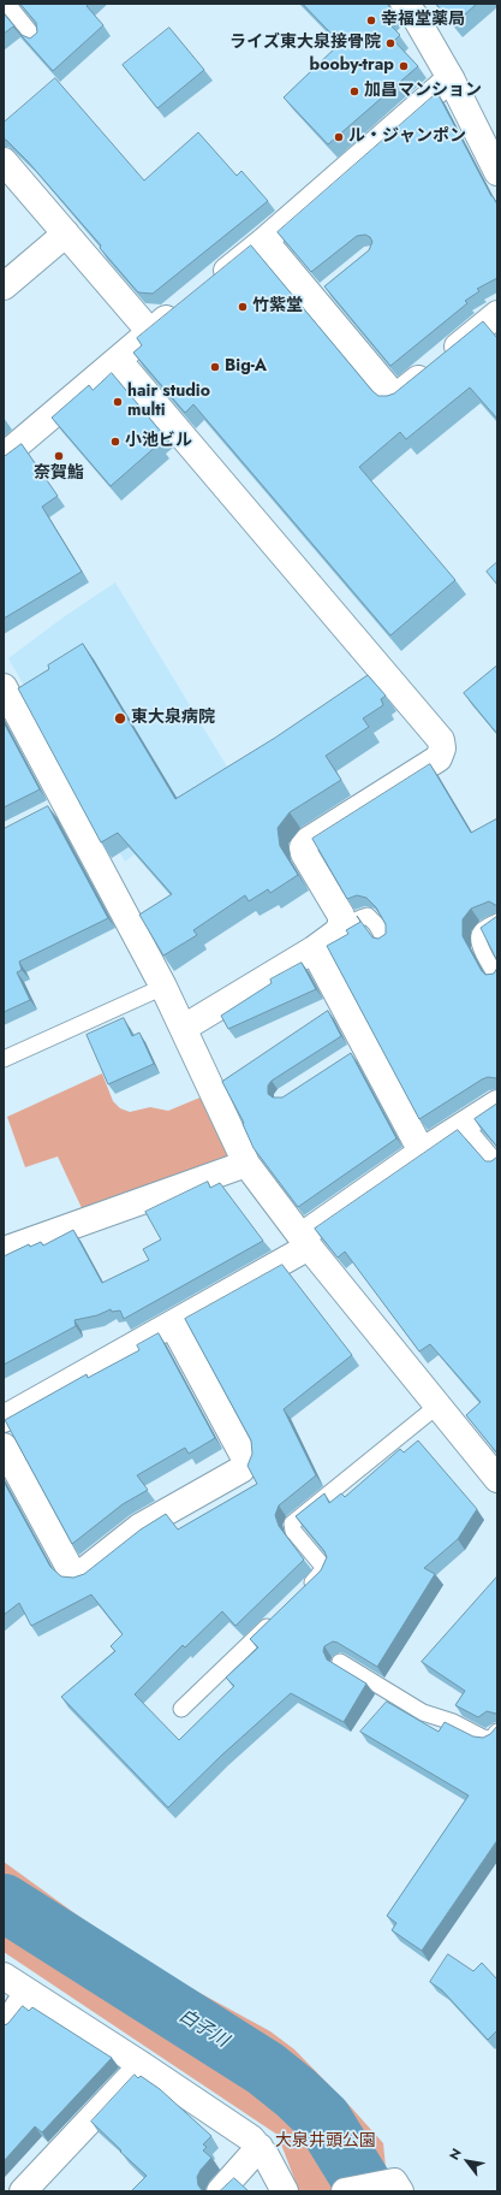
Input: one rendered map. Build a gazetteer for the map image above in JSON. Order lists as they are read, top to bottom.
{
  "water": ["白子川"],
  "parks": ["大泉井頭公園"],
  "places": [
    "幸福堂薬局",
    "ライズ東大泉接骨院",
    "booby-trap",
    "加昌マンション",
    "ル・ジャンポン",
    "竹紫堂",
    "Big-A",
    "hair studio multi",
    "小池ビル",
    "奈賀鮨",
    "東大泉病院"
  ],
  "north": "top left"
}
